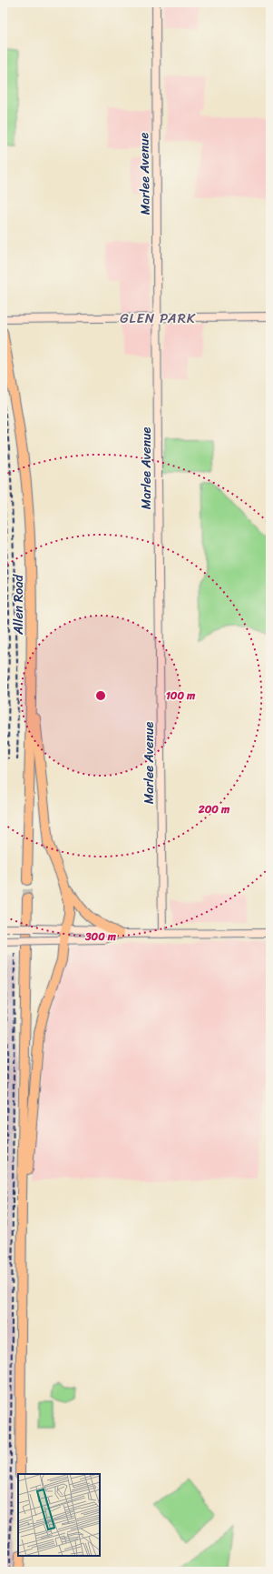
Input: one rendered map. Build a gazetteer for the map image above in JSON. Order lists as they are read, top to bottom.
{
  "streets": {
    "highway": ["Allen Road"],
    "street": ["Marlee Avenue"]
  },
  "districts": ["GLEN PARK"],
  "rings": ["100 m", "200 m", "300 m"]
}
